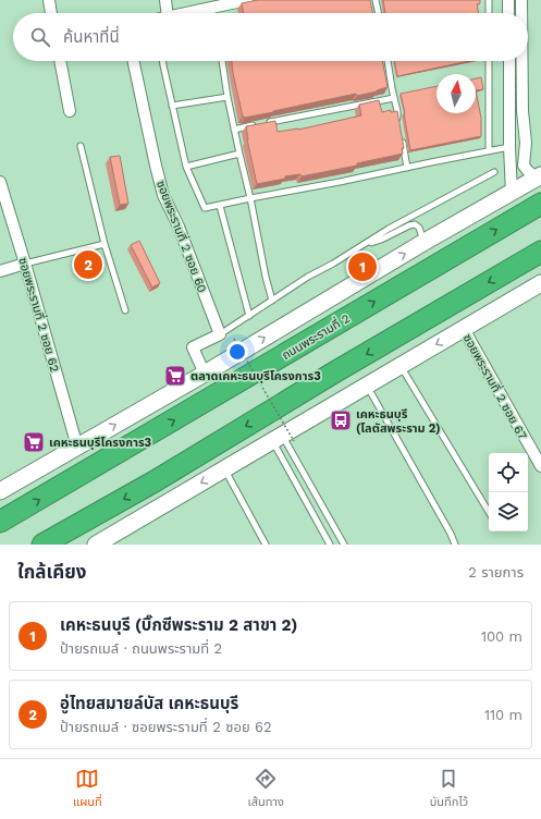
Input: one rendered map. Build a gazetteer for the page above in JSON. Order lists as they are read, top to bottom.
{
  "streets": {
    "highway": ["ถนนพระรามที่ 2"],
    "street": ["ซอยพระรามที่ 2 ซอย 60", "ซอยพระรามที่ 2 ซอย 62", "ซอยพระรามที่ 2 ซอย 67"]
  },
  "places": {
    "supermarket": ["ตลาดเคหะธนบุรีโครงการ3", "เคหะธนบุรีโครงการ3"],
    "bus stop": ["เคหะธนบุรี (โลตัสพระราม 2)"]
  },
  "north": "top",
  "page": {
    "search": "ค้นหาที่นี่",
    "pins": ["2", "1"],
    "heading": ["ใกล้เคียง", "2 รายการ"],
    "list": [
      {
        "mark": "1",
        "name": "เคหะธนบุรี (บิ๊กซีพระราม 2 สาขา 2)",
        "note": "ป้ายรถเมล์ · ถนนพระรามที่ 2",
        "value": "100 m"
      },
      {
        "mark": "2",
        "name": "อู่ไทยสมายล์บัส เคหะธนบุรี",
        "note": "ป้ายรถเมล์ · ซอยพระรามที่ 2 ซอย 62",
        "value": "110 m"
      }
    ],
    "nav": ["แผนที่", "เส้นทาง", "บันทึกไว้"]
  }
}
